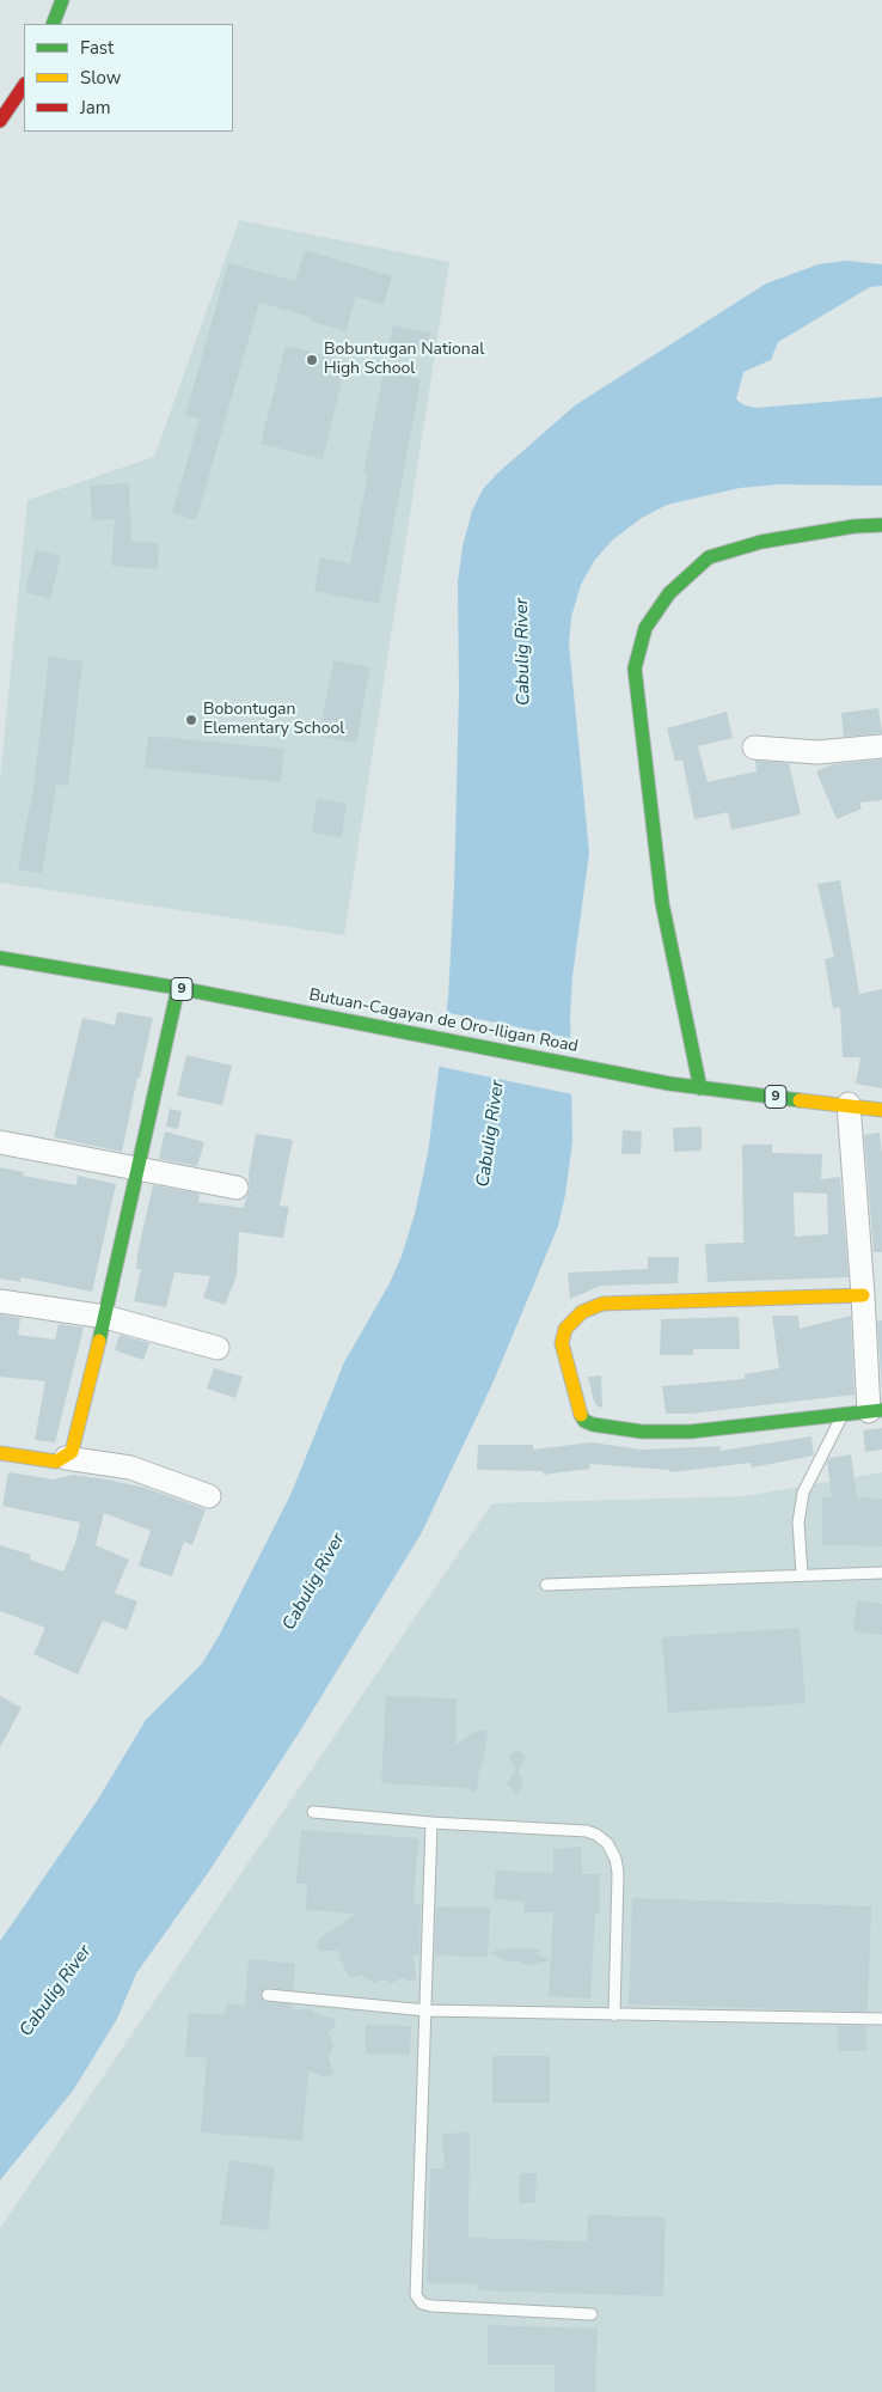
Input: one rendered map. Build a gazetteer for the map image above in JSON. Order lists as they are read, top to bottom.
{
  "streets": {
    "main road": ["9", "Butuan-Cagayan de Oro-Iligan Road"]
  },
  "water": ["Cabulig River"],
  "places": ["Bobuntugan National High School", "Bobontugan Elementary School"],
  "legend": ["Fast", "Slow", "Jam"]
}
